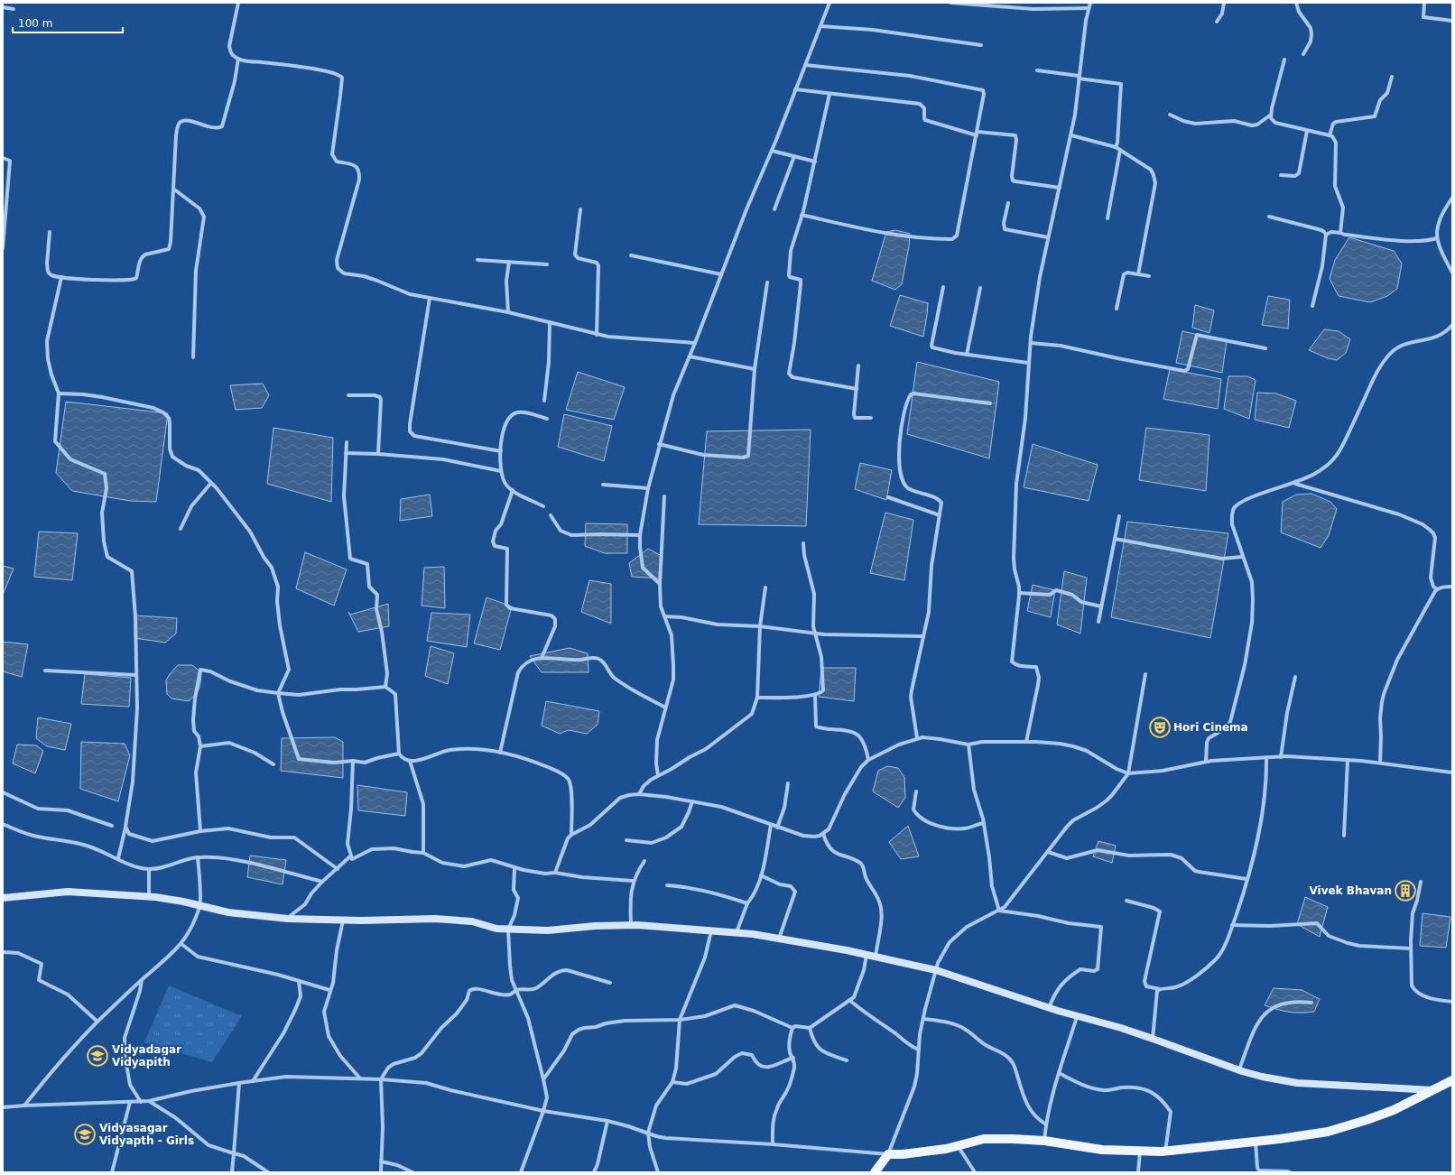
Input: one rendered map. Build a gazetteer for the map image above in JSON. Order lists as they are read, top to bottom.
{
  "places": {
    "theatre": ["Hori Cinema"],
    "building": ["Vivek Bhavan"],
    "school or university": ["Vidyadagar Vidyapith", "Vidyasagar Vidyapth - Girls"]
  },
  "scale_bar": "100 m"
}
